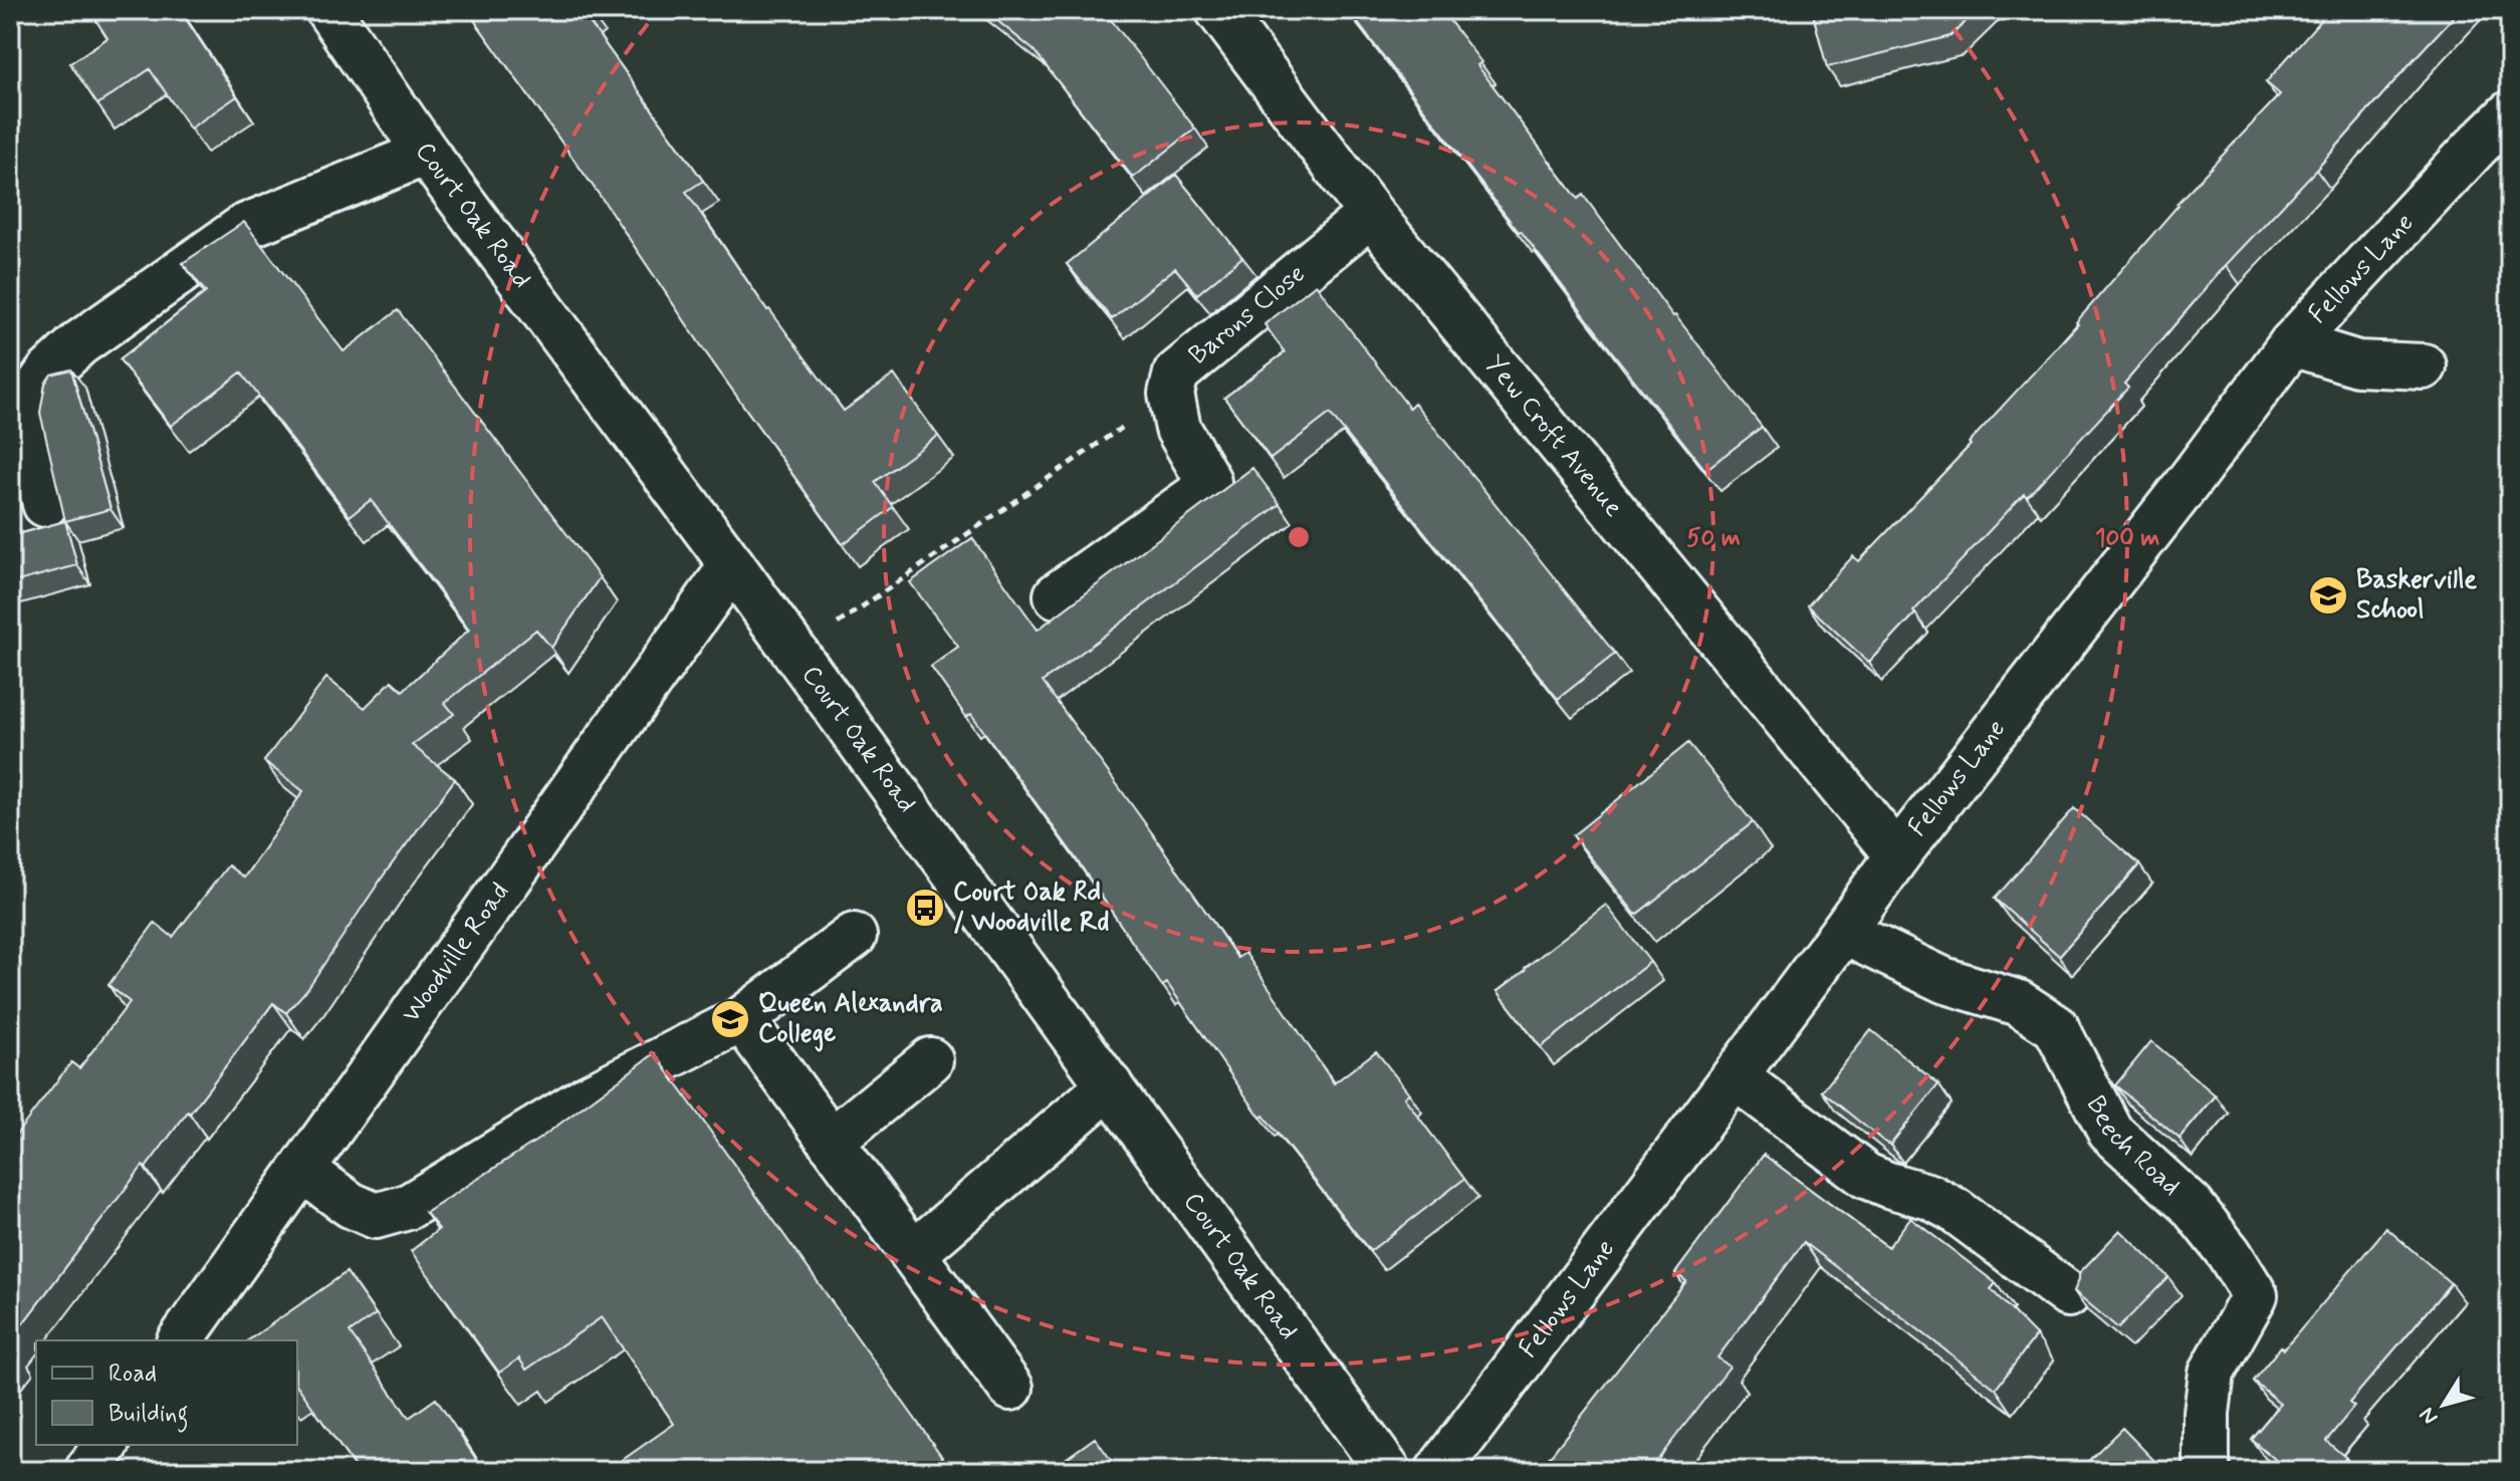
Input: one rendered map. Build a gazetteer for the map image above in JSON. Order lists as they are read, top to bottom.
{
  "streets": {
    "street": [
      "Court Oak Road",
      "Fellows Lane",
      "Barons Close",
      "Yew Croft Avenue",
      "Woodville Road",
      "Beech Road"
    ]
  },
  "crossings": [
    ["Court Oak Road", "Woodville Road"],
    ["Fellows Lane", "Yew Croft Avenue"],
    ["Fellows Lane", "Beech Road"],
    ["Barons Close", "Yew Croft Avenue"]
  ],
  "places": {
    "school or university": ["Baskerville School", "Queen Alexandra College"],
    "bus stop": ["Court Oak Rd / Woodville Rd"]
  },
  "legend": ["Road", "Building"],
  "north": "bottom left",
  "rings": ["50 m", "100 m"]
}
